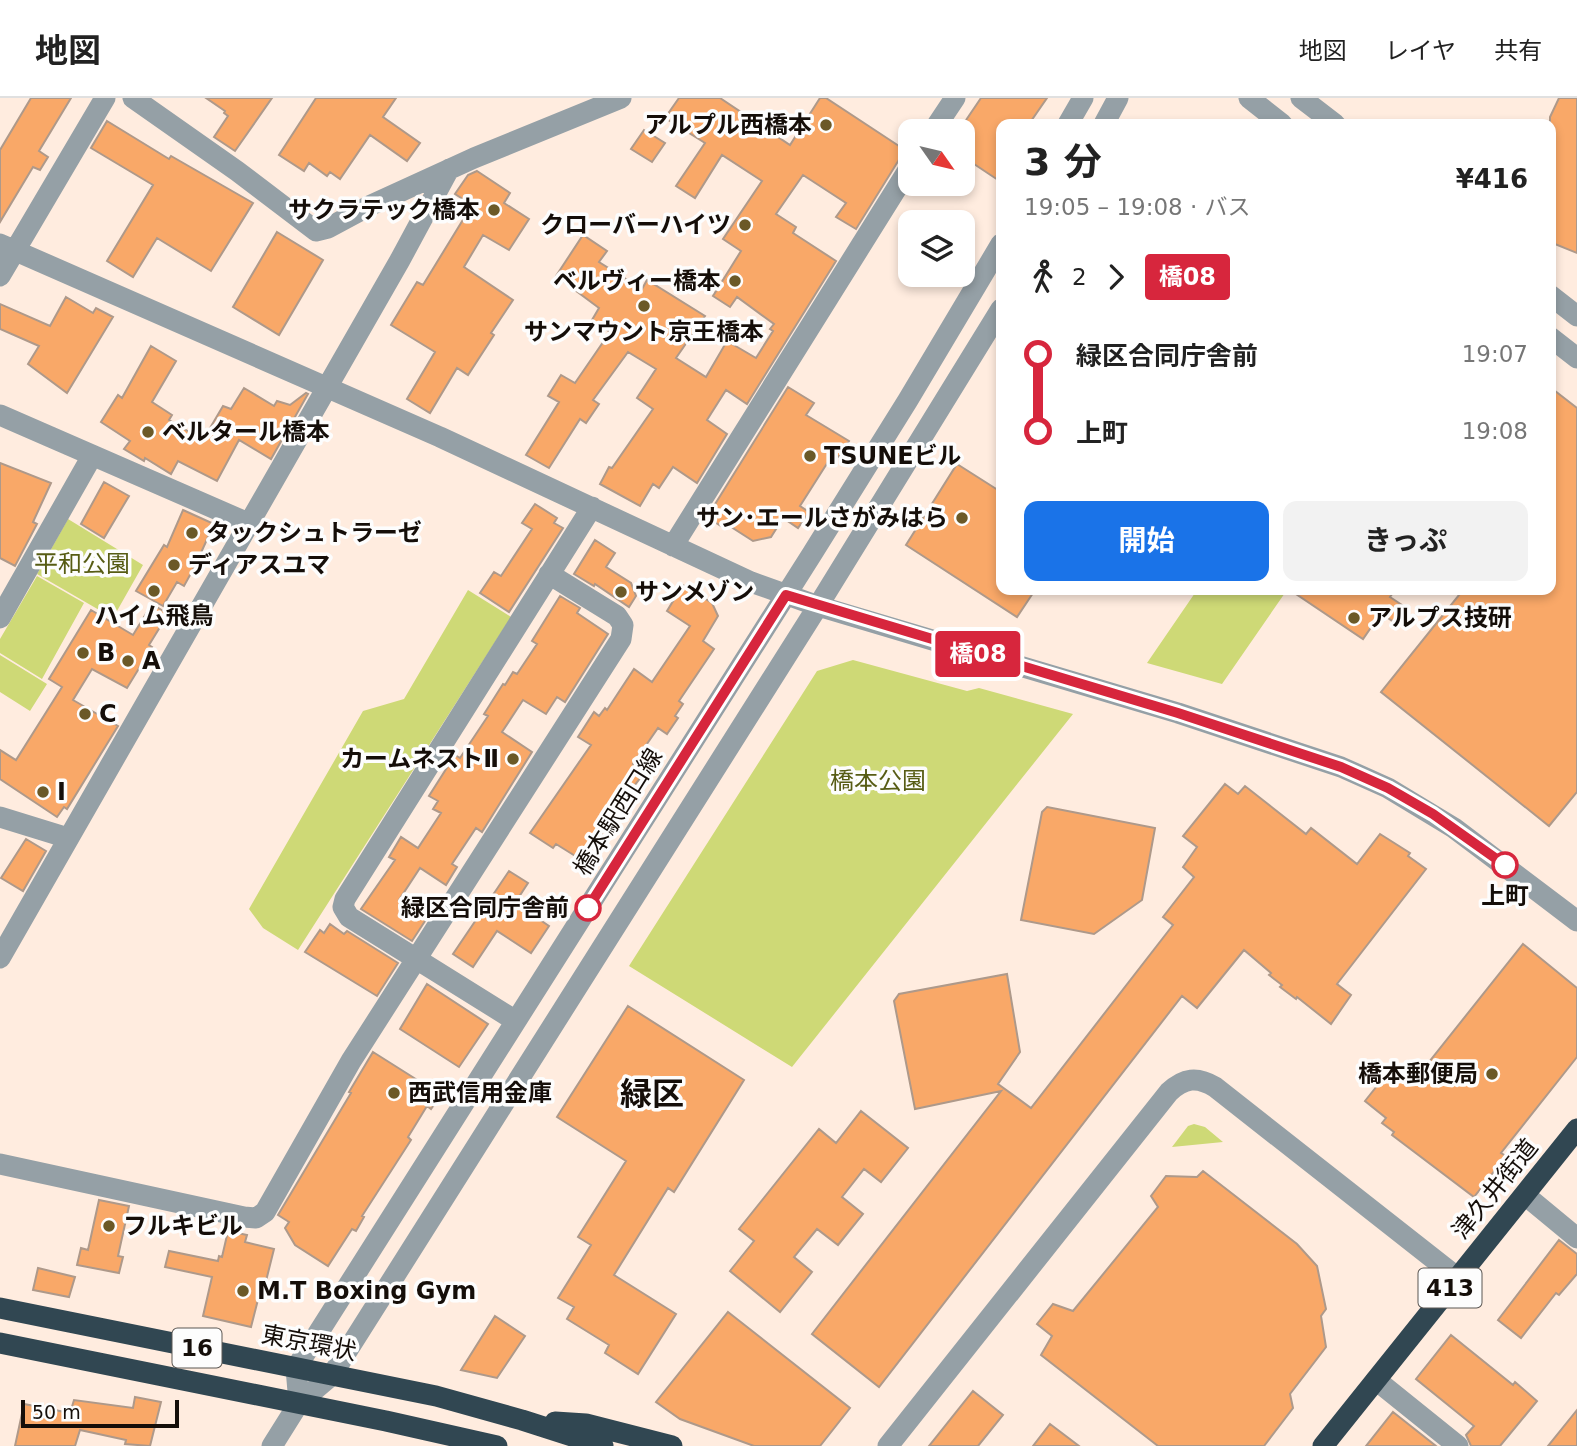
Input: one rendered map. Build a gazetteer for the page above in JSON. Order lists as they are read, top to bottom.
{
  "streets": {
    "highway": [
      "津久井街道",
      "413",
      "東京環状",
      "16"
    ],
    "street": ["橋本駅西口線"]
  },
  "crossings": [
    ["橋本駅西口線", "東京環状"],
    ["東京環状", "16"]
  ],
  "districts": ["緑区"],
  "parks": ["平和公園", "橋本公園"],
  "places": [
    "アルプル西橋本",
    "サクラテック橋本",
    "クローバーハイツ",
    "ベルヴィー橋本",
    "サンマウント京王橋本",
    "ベルタール橋本",
    "TSUNEビル",
    "サン･エールさがみはら",
    "タックシュトラーゼ",
    "ディアスユマ",
    "ハイム飛鳥",
    "サンメゾン",
    "アルプス技研",
    "B",
    "A",
    "C",
    "カームネストⅡ",
    "Ⅰ",
    "上町",
    "緑区合同庁舎前",
    "橋本郵便局",
    "西武信用金庫",
    "フルキビル",
    "M.T Boxing Gym"
  ],
  "lines": ["bus line 橋08"],
  "scale_bar": "50 m",
  "north": "bottom right",
  "page": {
    "header": "地図",
    "nav": ["地図", "レイヤ", "共有"],
    "on_map": "橋08",
    "heading": ["3 分", "19:05 – 19:08 · バス", "¥416"],
    "legs": ["2", "橋08"],
    "list": [
      {
        "name": "緑区合同庁舎前",
        "value": "19:07"
      },
      {
        "name": "上町",
        "value": "19:08"
      }
    ],
    "buttons": ["開始", "きっぷ"],
    "scale": "50 m"
  }
}
